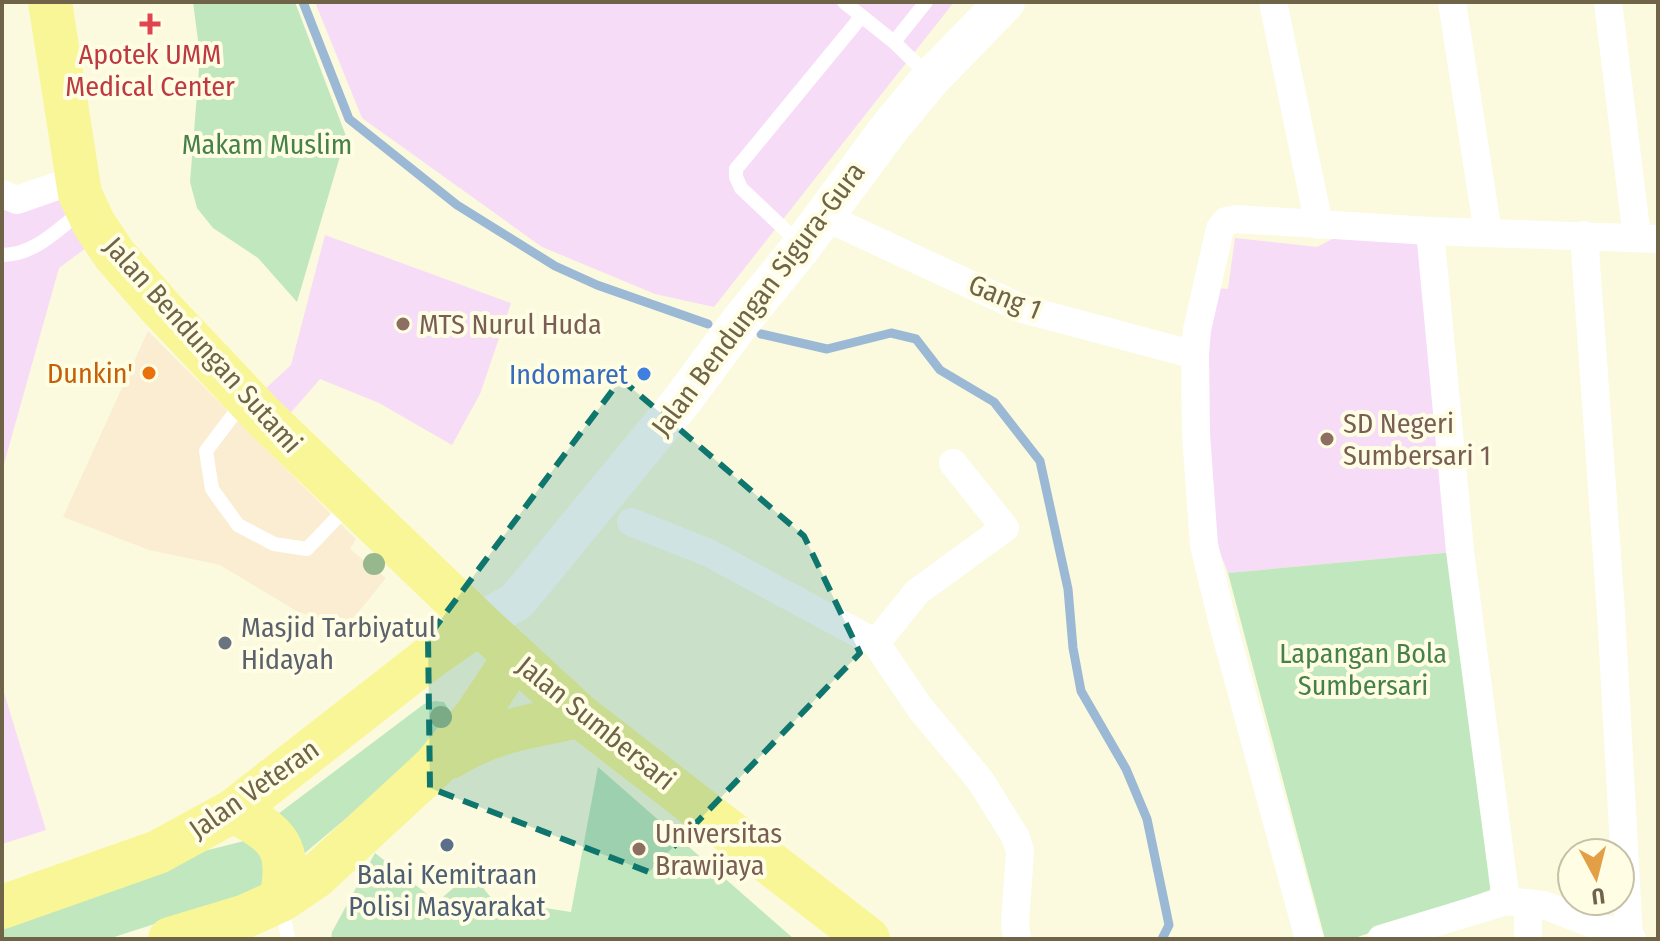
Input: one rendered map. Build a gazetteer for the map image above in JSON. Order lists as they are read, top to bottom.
{
  "streets": {
    "main road": [
      "Jalan Bendungan Sigura-Gura",
      "Jalan Bendungan Sutami",
      "Jalan Sumbersari",
      "Jalan Veteran"
    ],
    "street": ["Gang 1"]
  },
  "crossings": [
    ["Gang 1", "Jalan Bendungan Sigura-Gura"],
    ["Jalan Bendungan Sutami", "Jalan Sumbersari"],
    ["Jalan Bendungan Sutami", "Jalan Veteran"],
    ["Jalan Sumbersari", "Jalan Veteran"]
  ],
  "parks": ["Makam Muslim", "Lapangan Bola Sumbersari"],
  "places": {
    "health": ["Apotek UMM Medical Center"],
    "other": [
      "MTS Nurul Huda",
      "Dunkin'",
      "Indomaret",
      "SD Negeri Sumbersari 1",
      "Masjid Tarbiyatul Hidayah",
      "Balai Kemitraan Polisi Masyarakat",
      "Universitas Brawijaya"
    ]
  },
  "north": "bottom"
}
